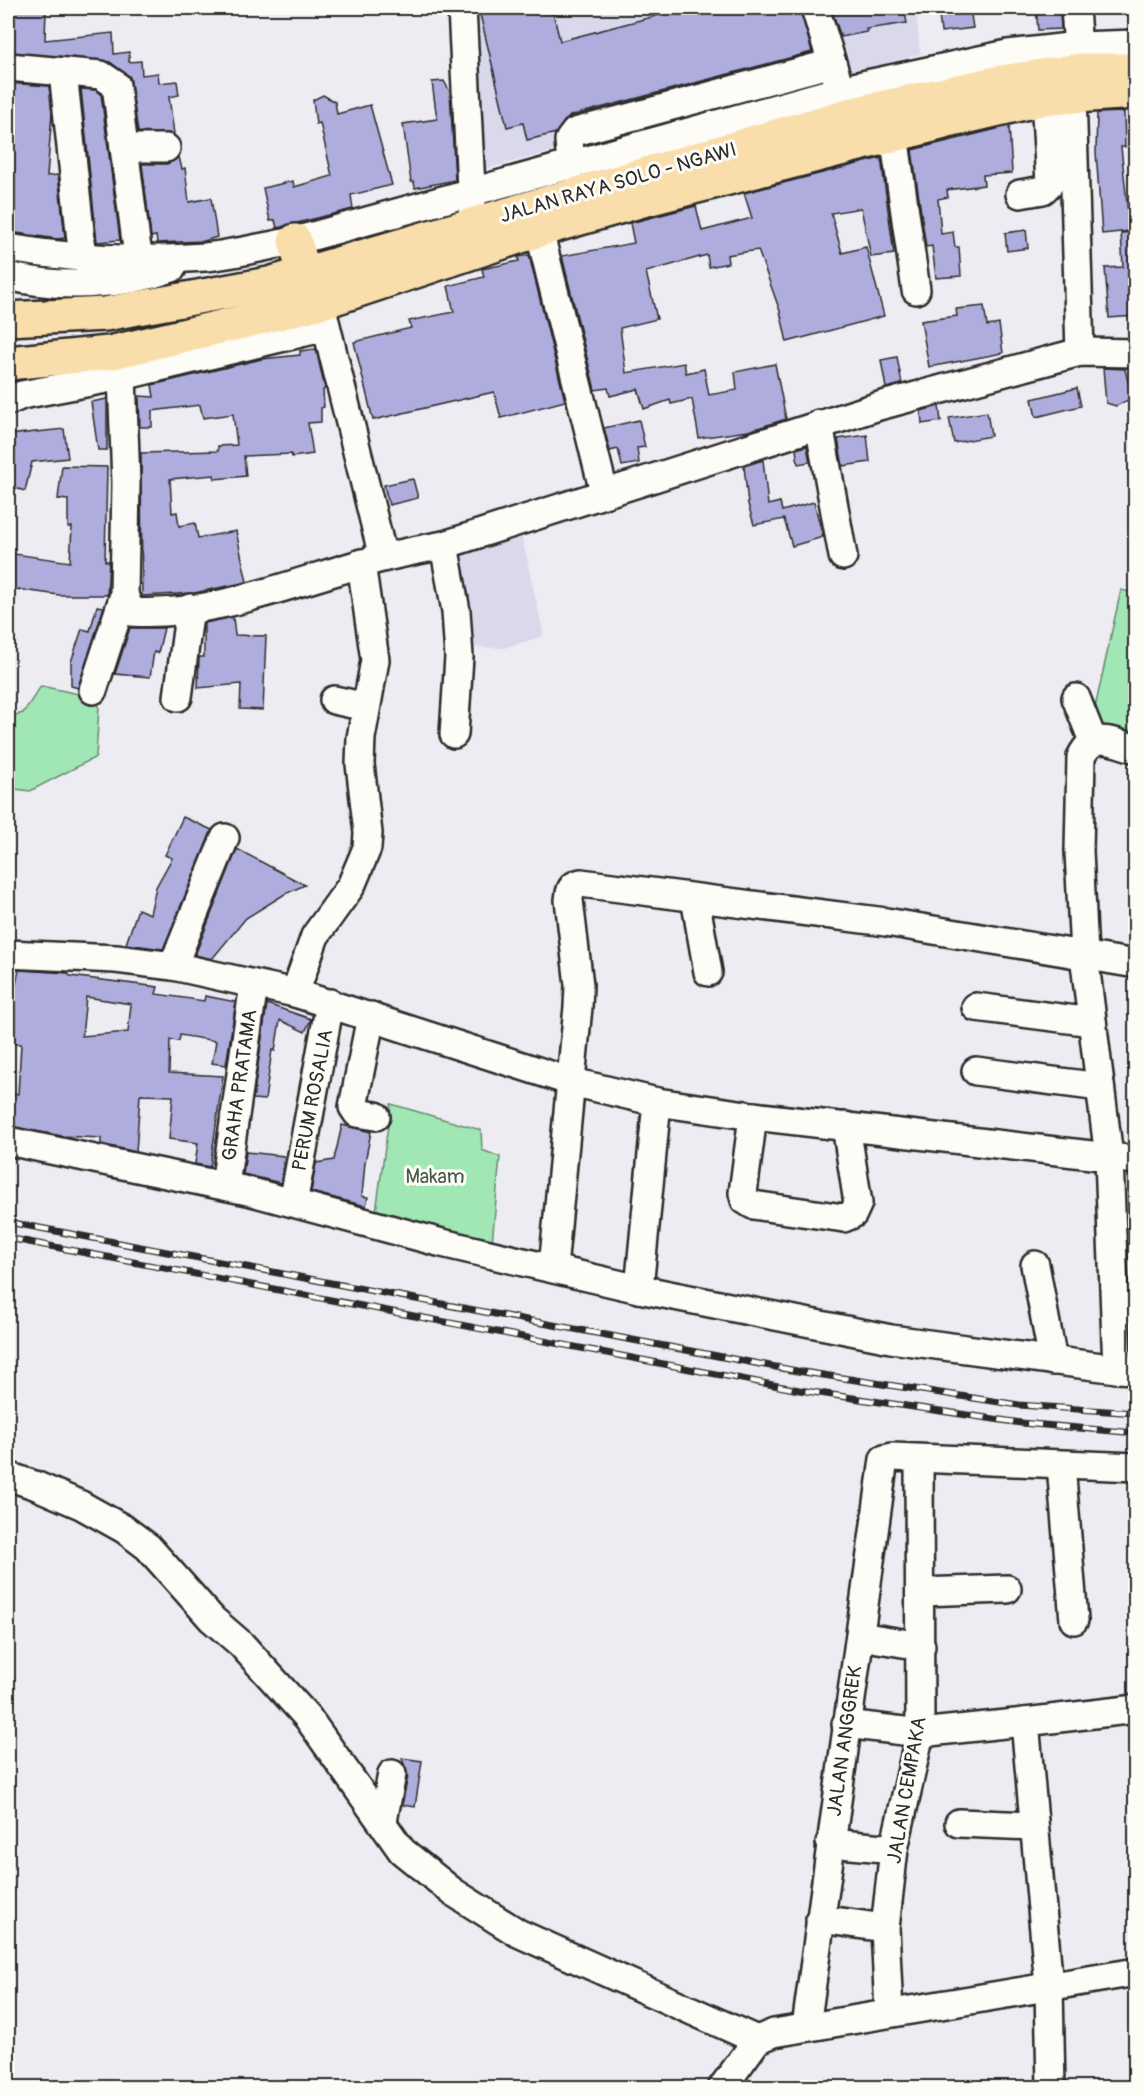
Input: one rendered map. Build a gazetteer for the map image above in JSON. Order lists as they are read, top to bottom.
{
  "streets": {
    "highway": ["JALAN RAYA SOLO - NGAWI"],
    "street": [
      "GRAHA PRATAMA",
      "PERUM ROSALIA",
      "JALAN ANGGREK",
      "JALAN CEMPAKA"
    ]
  },
  "crossings": [
    ["JALAN ANGGREK", "JALAN CEMPAKA"]
  ],
  "parks": ["Makam"]
}
